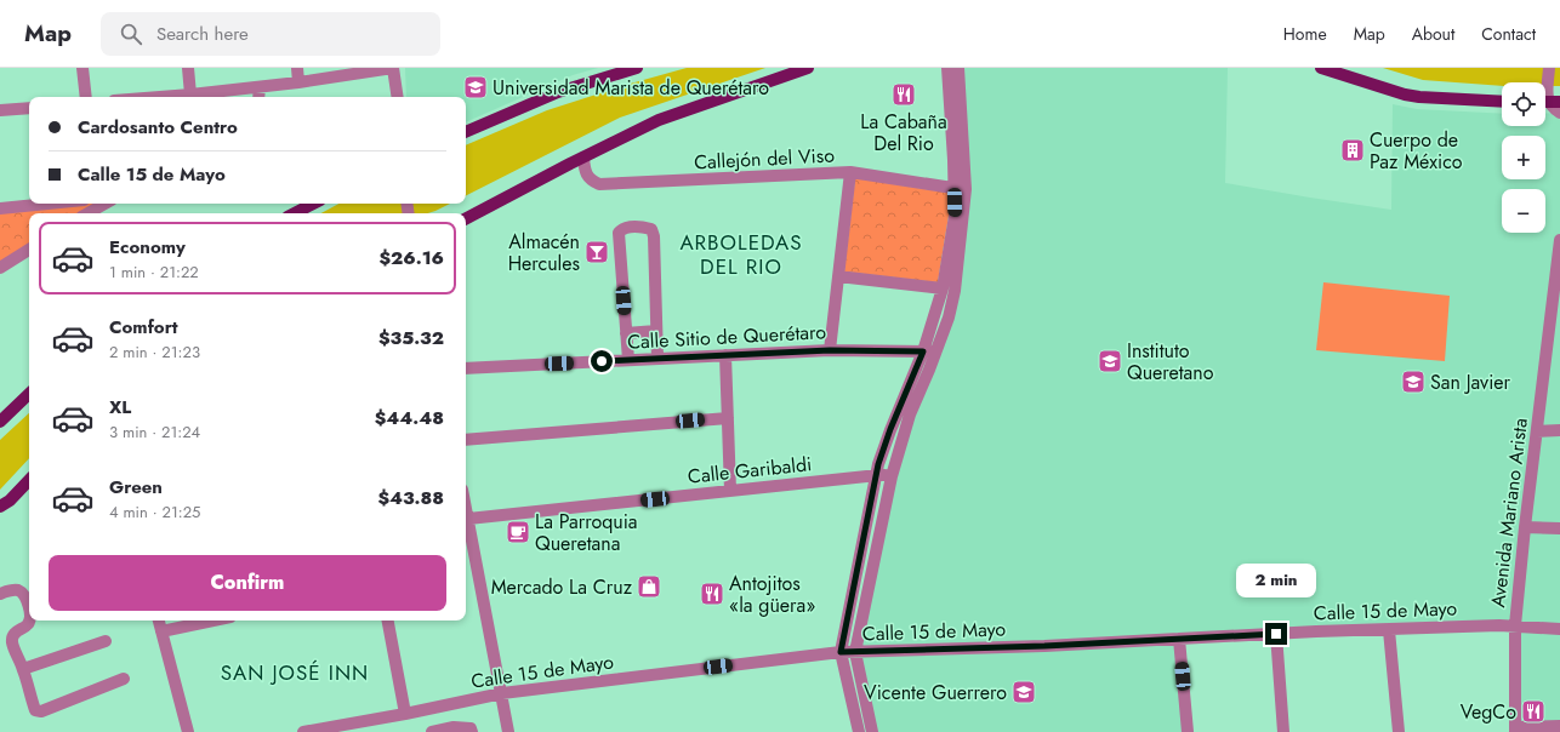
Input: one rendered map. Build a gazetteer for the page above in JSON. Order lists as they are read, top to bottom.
{
  "streets": {
    "street": [
      "Callejón del Viso",
      "Calle Sitio de Querétaro",
      "Calle Garibaldi",
      "Avenida Mariano Arista",
      "Calle 15 de Mayo"
    ]
  },
  "crossings": [
    ["Avenida Mariano Arista", "Calle 15 de Mayo"]
  ],
  "districts": ["ARBOLEDAS DEL RIO", "SAN JOSÉ INN"],
  "places": {
    "school or university": [
      "Universidad Marista de Querétaro",
      "Instituto Queretano",
      "San Javier",
      "Vicente Guerrero"
    ],
    "restaurant": ["La Cabaña Del Rio", "Antojitos «la güera»", "VegCo"],
    "building": ["Cuerpo de Paz México"],
    "bar": ["Almacén Hercules"],
    "cafe": ["La Parroquia Queretana"],
    "shop": ["Mercado La Cruz"]
  },
  "page": {
    "header": "Map",
    "search": "Search here",
    "nav": [
      "Home",
      "Map",
      "About",
      "Contact"
    ],
    "map_buttons": ["+", "−"],
    "banner": ["Cardosanto Centro", "Calle 15 de Mayo"],
    "list": [
      {
        "name": "Economy",
        "note": "1 min · 21:22",
        "value": "$26.16"
      },
      {
        "name": "Comfort",
        "note": "2 min · 21:23",
        "value": "$35.32"
      },
      {
        "name": "XL",
        "note": "3 min · 21:24",
        "value": "$44.48"
      },
      {
        "name": "Green",
        "note": "4 min · 21:25",
        "value": "$43.88"
      }
    ],
    "buttons": "Confirm",
    "bubble": "2 min"
  }
}
